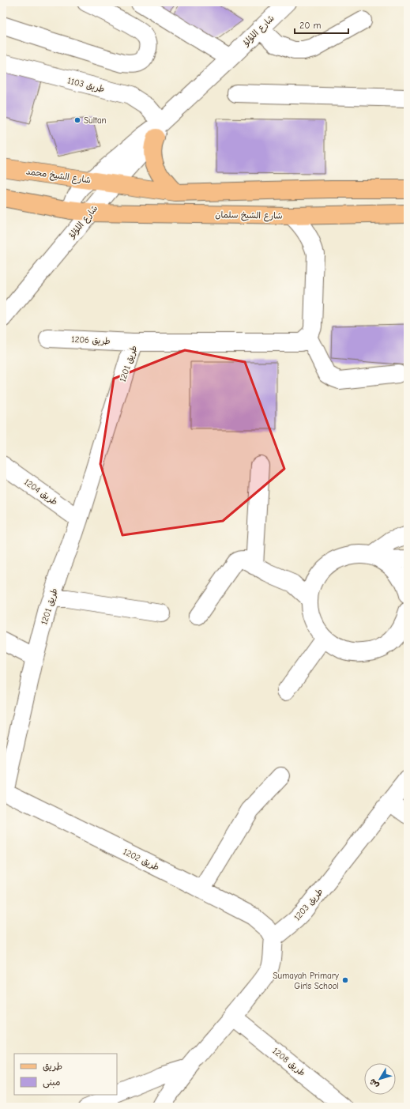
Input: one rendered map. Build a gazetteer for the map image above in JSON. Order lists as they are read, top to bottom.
{
  "streets": {
    "main road": ["شارع الشيخ محمد", "شارع الشيخ سلمان"],
    "street": [
      "شارع اللؤلؤ",
      "طريق 1103",
      "طريق 1206",
      "طريق 1201",
      "طريق 1204",
      "طريق 1202",
      "طريق 1203",
      "طريق 1208"
    ]
  },
  "crossings": [
    ["شارع اللؤلؤ", "طريق 1103"],
    ["شارع اللؤلؤ", "شارع الشيخ محمد"],
    ["شارع اللؤلؤ", "شارع الشيخ سلمان"],
    ["طريق 1206", "طريق 1201"],
    ["طريق 1201", "طريق 1204"],
    ["طريق 1201", "طريق 1202"],
    ["طريق 1202", "طريق 1203"]
  ],
  "places": ["Sultan", "Sumayah Primary Girls School"],
  "legend": ["طريق", "مبنى"],
  "scale_bar": "20 m",
  "north": "bottom left"
}
